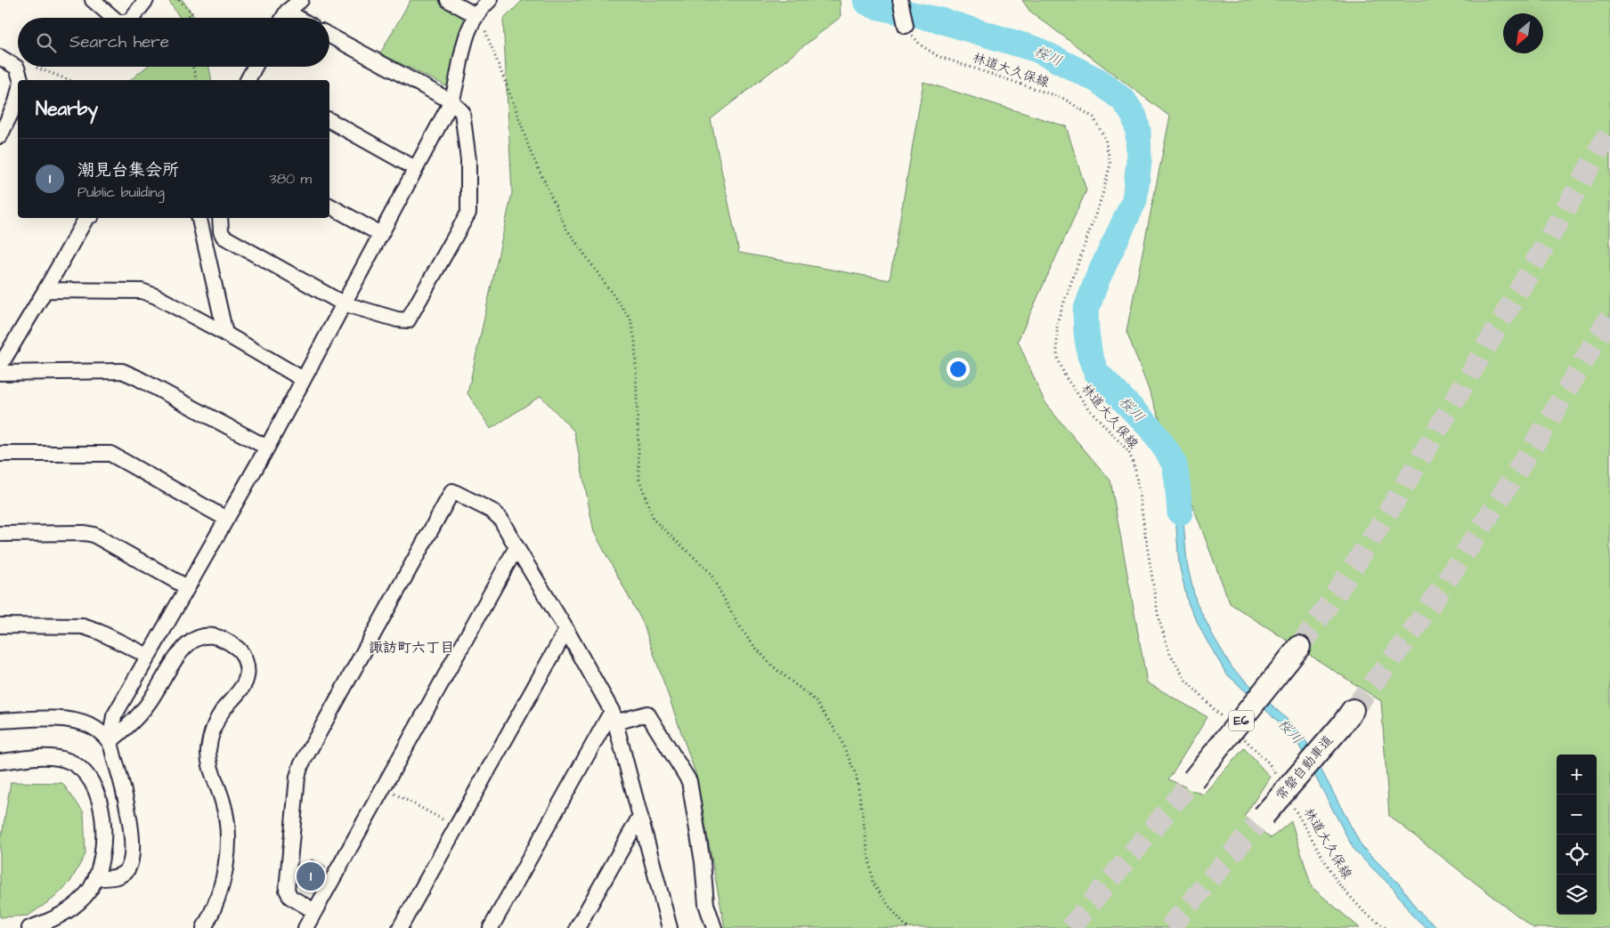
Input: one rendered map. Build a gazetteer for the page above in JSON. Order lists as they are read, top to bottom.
{
  "streets": {
    "highway": ["E6", "常磐自動車道"],
    "path": ["林道大久保線"]
  },
  "districts": ["諏訪町六丁目"],
  "water": ["桜川"],
  "north": "bottom left",
  "page": {
    "search": "Search here",
    "heading": "Nearby",
    "list": [
      {
        "mark": "1",
        "name": "潮見台集会所",
        "note": "Public building",
        "value": "380 m"
      }
    ],
    "map_buttons": ["+", "−"],
    "pins": "1"
  }
}
